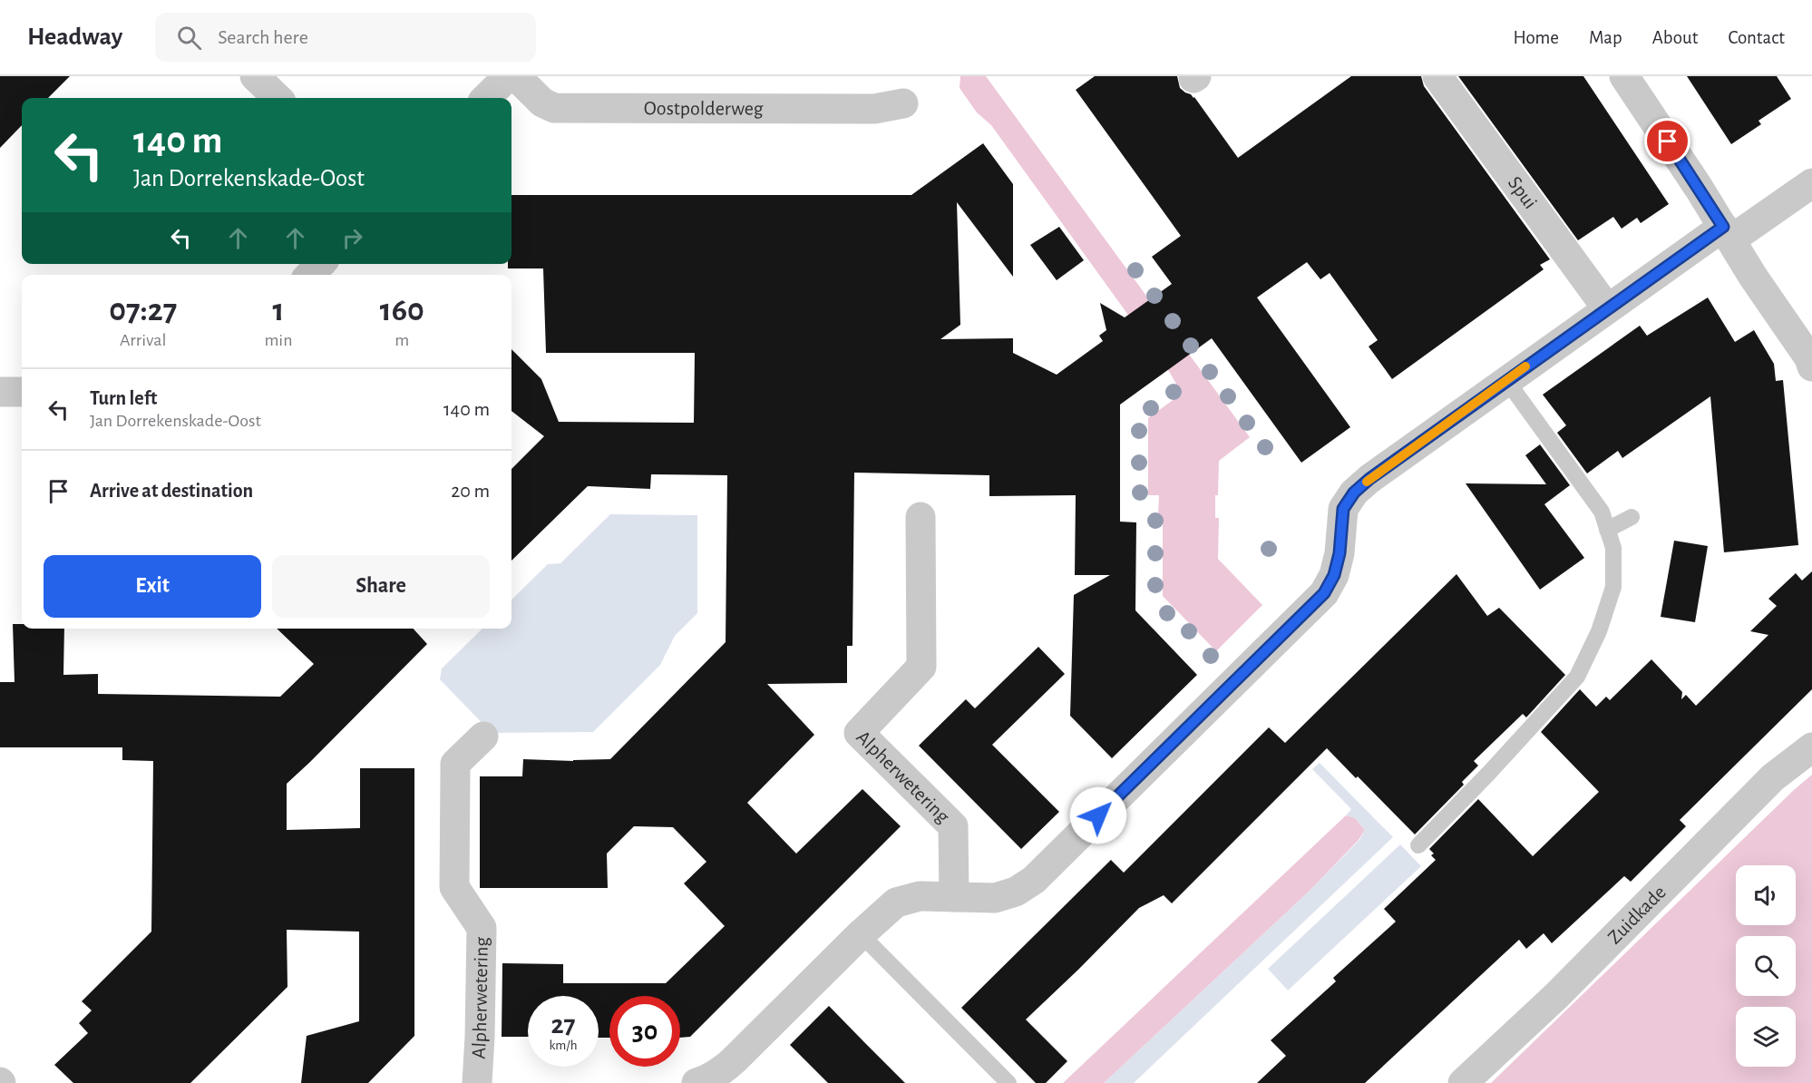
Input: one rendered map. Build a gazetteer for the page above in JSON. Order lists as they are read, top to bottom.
{
  "streets": {
    "street": [
      "Oostpolderweg",
      "Spui",
      "Alpherwetering",
      "Zuidkade"
    ]
  },
  "page": {
    "header": "Headway",
    "search": "Search here",
    "nav": [
      "Home",
      "Map",
      "About",
      "Contact"
    ],
    "turn": ["140 m", "Jan Dorrekenskade-Oost"],
    "eta": [
      "07:27",
      "Arrival",
      "1",
      "min",
      "160",
      "m"
    ],
    "list": [
      {
        "name": "Turn left",
        "note": "Jan Dorrekenskade-Oost",
        "value": "140 m"
      },
      {
        "name": "Arrive at destination",
        "value": "20 m"
      }
    ],
    "buttons": ["Exit", "Share"],
    "speed": "27 km/h",
    "limit": "30"
  }
}
